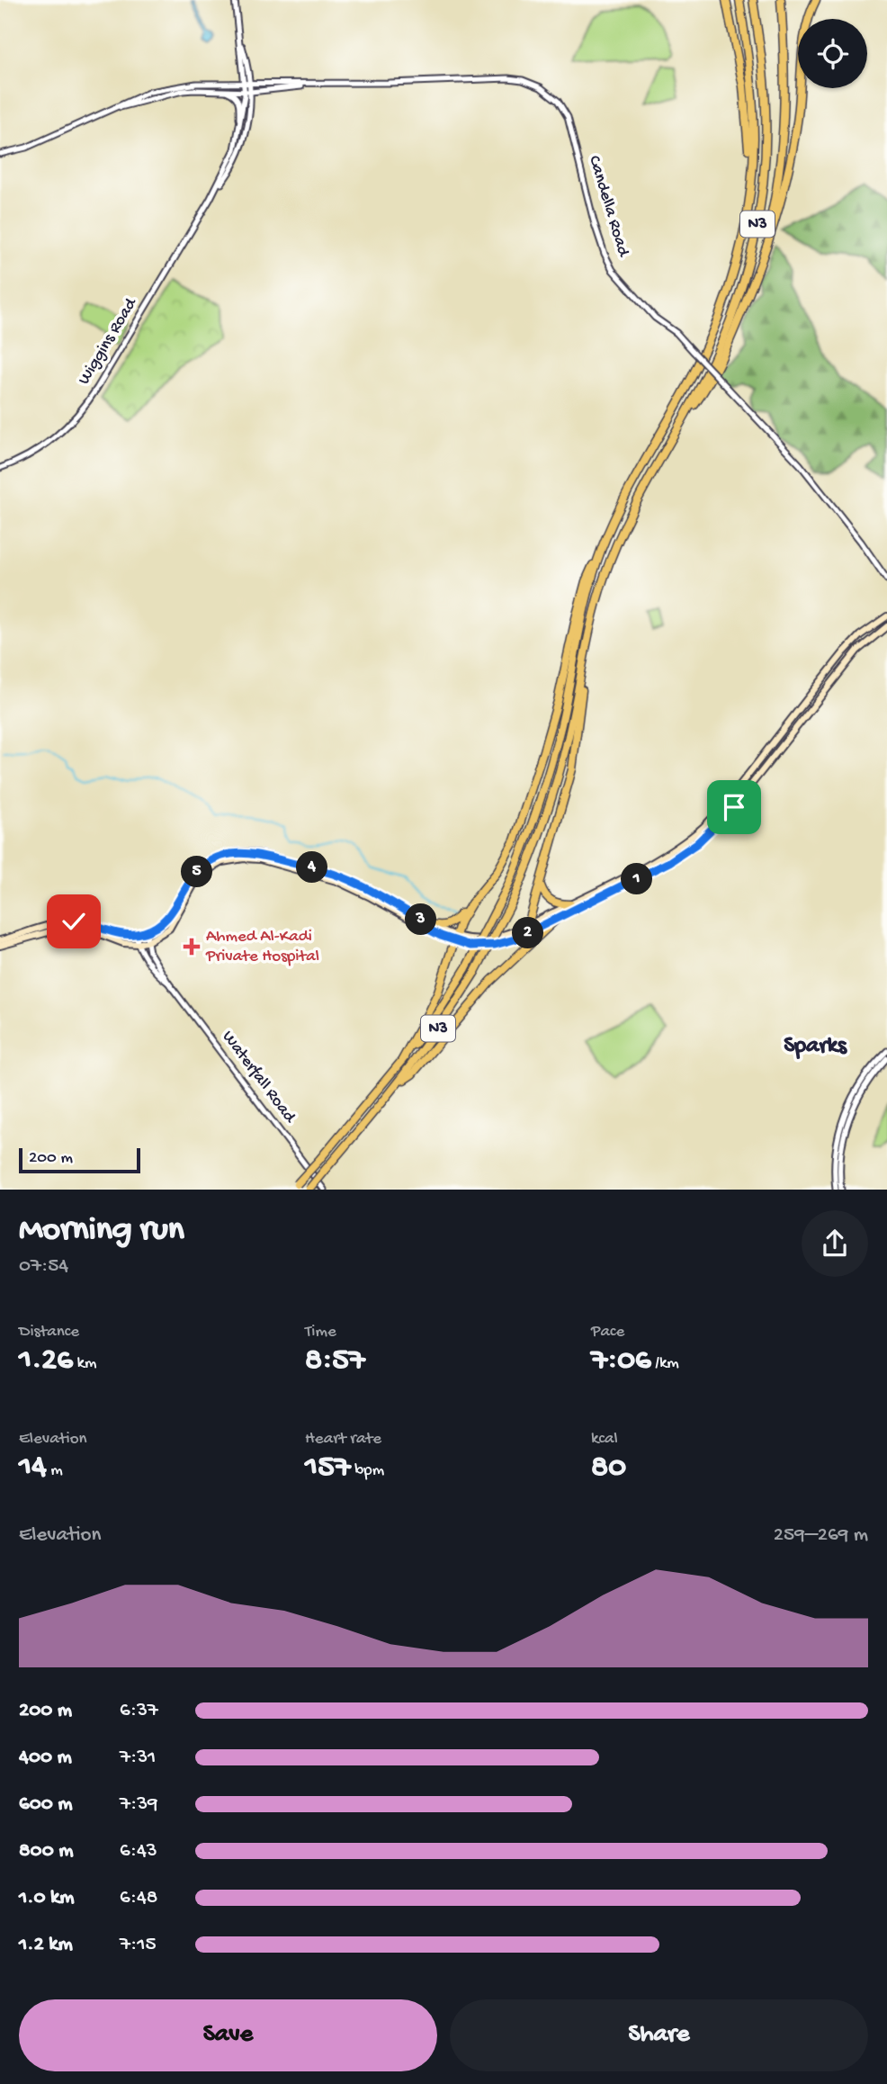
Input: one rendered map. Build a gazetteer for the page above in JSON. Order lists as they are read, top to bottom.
{
  "streets": {
    "highway": ["N3"],
    "street": ["Candella Road", "Wiggins Road", "Waterfall Road"]
  },
  "crossings": [
    ["Candella Road", "Wiggins Road"]
  ],
  "districts": ["Sparks"],
  "places": {
    "health": ["Ahmed Al-Kadi Private Hospital"]
  },
  "scale_bar": "200 m",
  "page": {
    "pins": [
      "4",
      "5",
      "1",
      "3",
      "2"
    ],
    "scale": "200 m",
    "heading": ["Morning run", "07:54"],
    "stats": [
      ["Distance", "1.26 km"],
      ["Time", "8:57"],
      ["Pace", "7:06 /km"],
      ["Elevation", "14 m"],
      ["Heart rate", "157 bpm"],
      ["kcal", "80"]
    ],
    "chart": ["Elevation", "259–269 m"],
    "list": [
      {
        "name": "200 m",
        "note": "6:37"
      },
      {
        "name": "400 m",
        "note": "7:31"
      },
      {
        "name": "600 m",
        "note": "7:39"
      },
      {
        "name": "800 m",
        "note": "6:43"
      },
      {
        "name": "1.0 km",
        "note": "6:48"
      },
      {
        "name": "1.2 km",
        "note": "7:15"
      }
    ],
    "buttons": ["Save", "Share"]
  }
}
